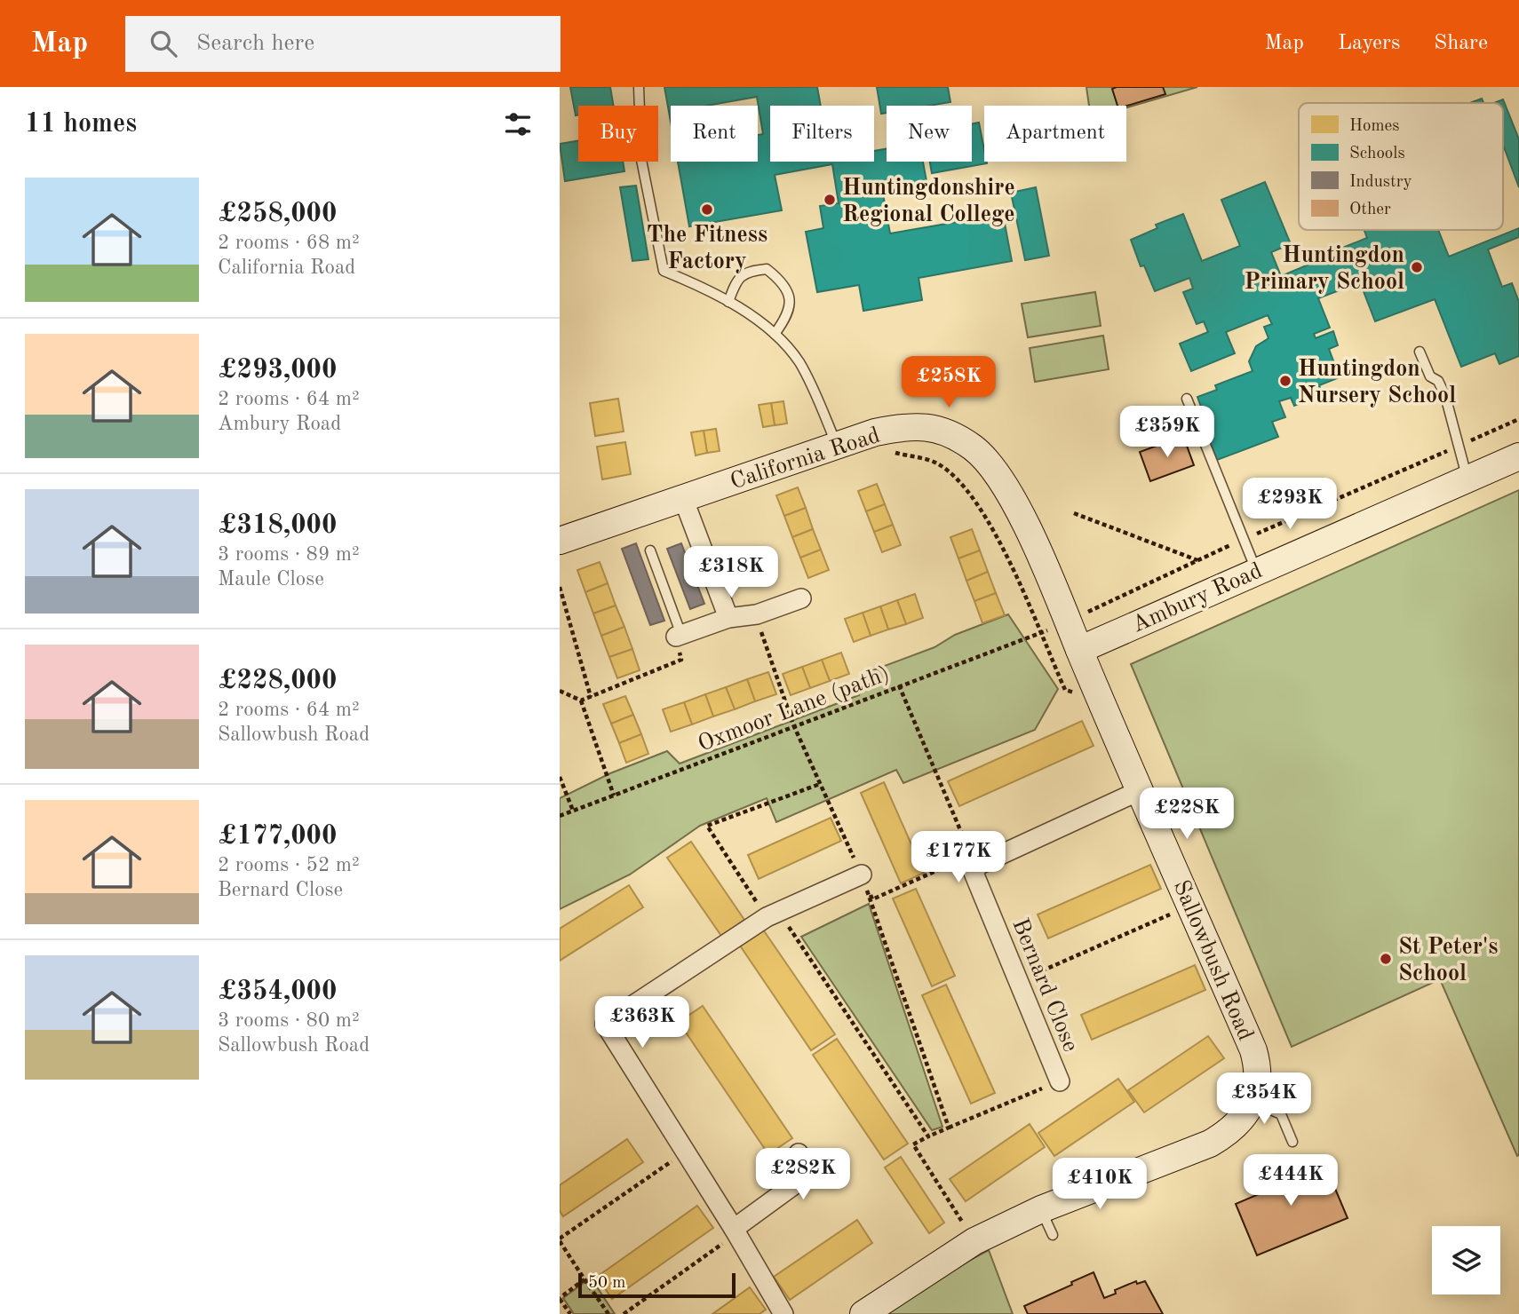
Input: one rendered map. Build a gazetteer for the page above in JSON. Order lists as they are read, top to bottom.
{
  "streets": {
    "street": [
      "California Road",
      "Ambury Road",
      "Sallowbush Road",
      "Bernard Close"
    ],
    "path": ["Oxmoor Lane (path)"]
  },
  "crossings": [
    ["California Road", "Ambury Road"],
    ["California Road", "Oxmoor Lane (path)"],
    ["California Road", "Sallowbush Road"],
    ["Ambury Road", "Sallowbush Road"]
  ],
  "places": [
    "Huntingdonshire Regional College",
    "The Fitness Factory",
    "Huntingdon Primary School",
    "Huntingdon Nursery School",
    "St Peter's School"
  ],
  "legend": [
    "Homes",
    "Schools",
    "Industry",
    "Other"
  ],
  "scale_bar": "50 m",
  "page": {
    "header": "Map",
    "search": "Search here",
    "nav": ["Map", "Layers", "Share"],
    "heading": "11 homes",
    "chip": [
      "Buy",
      "Rent",
      "Filters",
      "New",
      "Apartment"
    ],
    "list": [
      {
        "name": "£258,000",
        "note": "2 rooms · 68 m² · California Road"
      },
      {
        "name": "£293,000",
        "note": "2 rooms · 64 m² · Ambury Road"
      },
      {
        "name": "£318,000",
        "note": "3 rooms · 89 m² · Maule Close"
      },
      {
        "name": "£228,000",
        "note": "2 rooms · 64 m² · Sallowbush Road"
      },
      {
        "name": "£177,000",
        "note": "2 rooms · 52 m² · Bernard Close"
      },
      {
        "name": "£354,000",
        "note": "3 rooms · 80 m² · Sallowbush Road"
      }
    ],
    "price": [
      "£258K",
      "£359K",
      "£293K",
      "£318K",
      "£228K",
      "£177K",
      "£363K",
      "£354K",
      "£282K",
      "£444K",
      "£410K"
    ],
    "scale": "50 m"
  }
}
